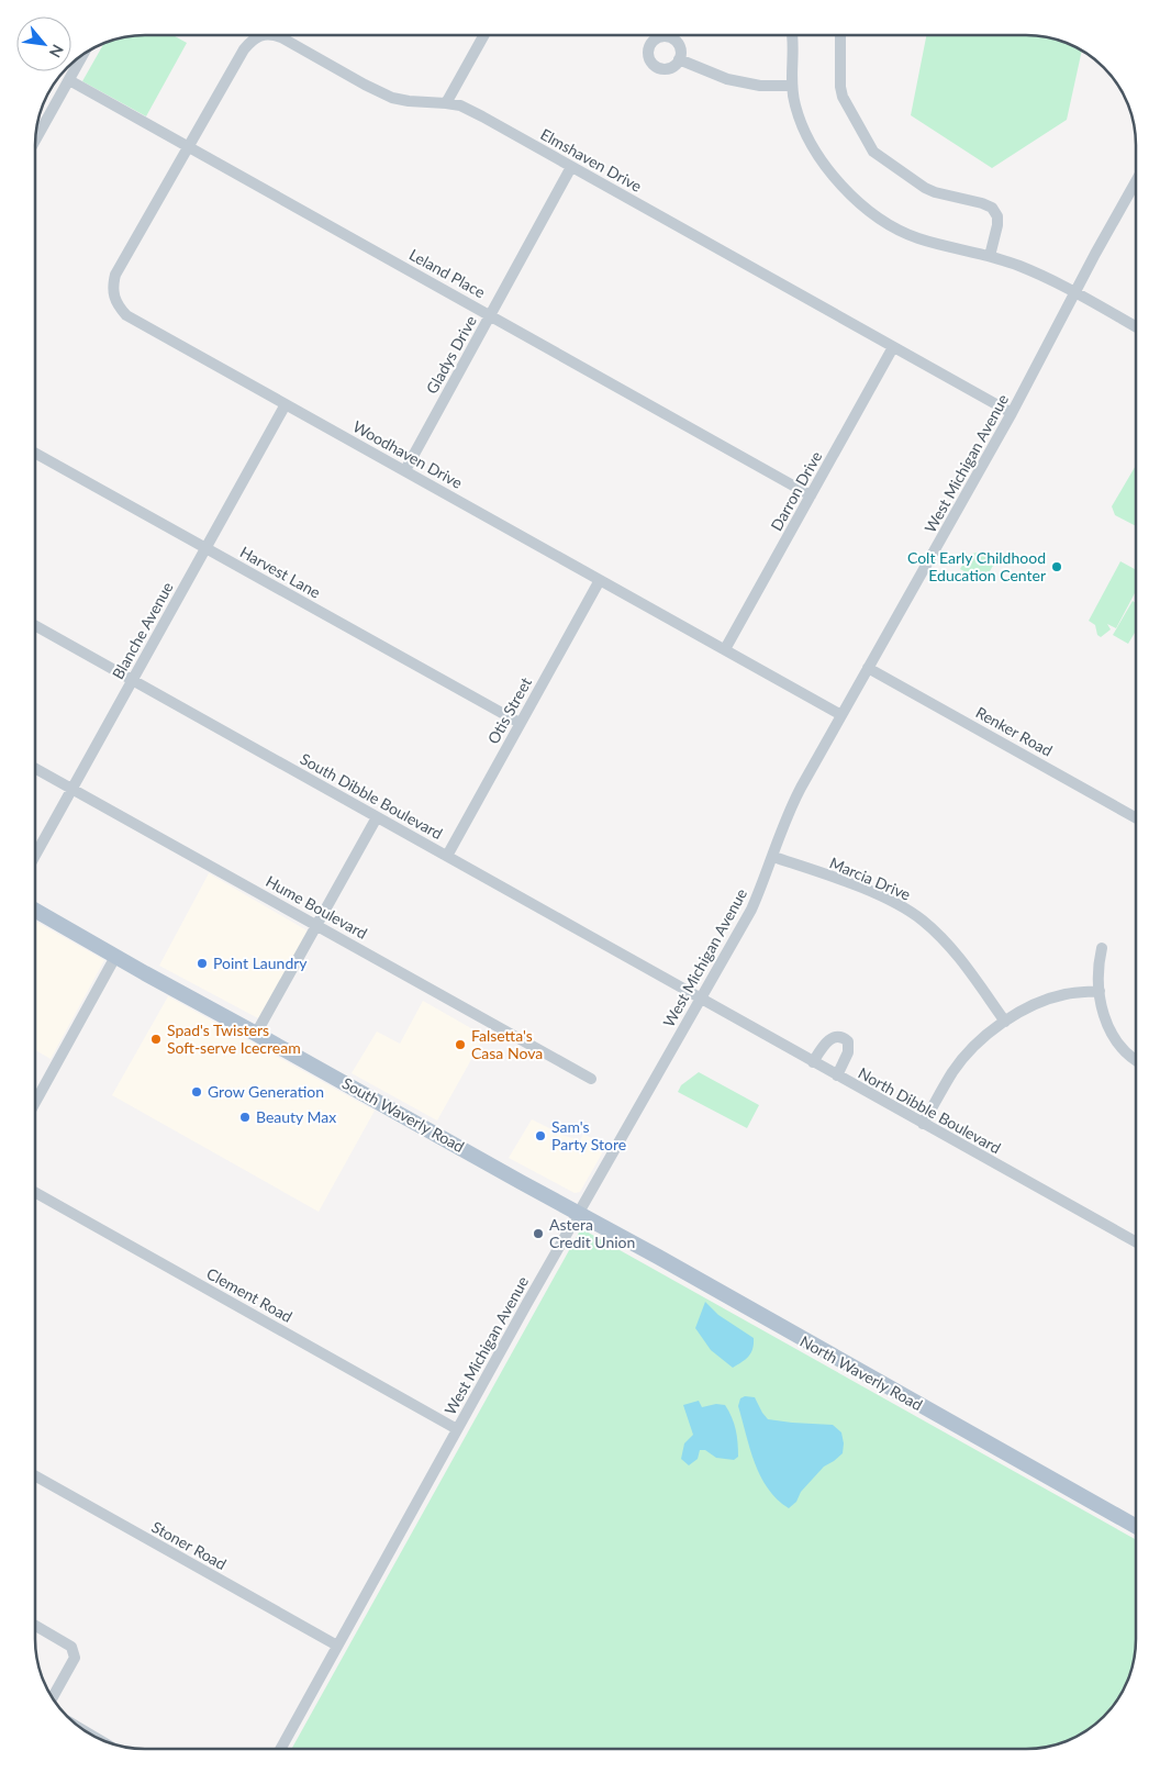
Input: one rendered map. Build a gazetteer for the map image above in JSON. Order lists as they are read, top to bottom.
{
  "streets": {
    "main road": ["South Waverly Road", "North Waverly Road"],
    "street": [
      "Elmshaven Drive",
      "Leland Place",
      "Gladys Drive",
      "Woodhaven Drive",
      "West Michigan Avenue",
      "Darron Drive",
      "Harvest Lane",
      "Blanche Avenue",
      "Otis Street",
      "Renker Road",
      "South Dibble Boulevard",
      "Marcia Drive",
      "Hume Boulevard",
      "North Dibble Boulevard",
      "Clement Road",
      "Stoner Road"
    ]
  },
  "crossings": [
    ["Elmshaven Drive", "Leland Place"],
    ["Elmshaven Drive", "Gladys Drive"],
    ["Elmshaven Drive", "Woodhaven Drive"],
    ["Elmshaven Drive", "West Michigan Avenue"],
    ["Elmshaven Drive", "Darron Drive"],
    ["Leland Place", "Gladys Drive"],
    ["Leland Place", "Woodhaven Drive"],
    ["Leland Place", "Darron Drive"],
    ["Gladys Drive", "Woodhaven Drive"],
    ["Woodhaven Drive", "West Michigan Avenue"],
    ["Woodhaven Drive", "Darron Drive"],
    ["Woodhaven Drive", "Blanche Avenue"],
    ["Woodhaven Drive", "Otis Street"],
    ["West Michigan Avenue", "Renker Road"],
    ["West Michigan Avenue", "South Dibble Boulevard"],
    ["West Michigan Avenue", "Marcia Drive"],
    ["West Michigan Avenue", "North Dibble Boulevard"],
    ["West Michigan Avenue", "South Waverly Road"],
    ["West Michigan Avenue", "Clement Road"],
    ["West Michigan Avenue", "North Waverly Road"],
    ["West Michigan Avenue", "Stoner Road"],
    ["Harvest Lane", "Blanche Avenue"],
    ["Harvest Lane", "Otis Street"],
    ["Blanche Avenue", "South Dibble Boulevard"],
    ["Blanche Avenue", "Hume Boulevard"],
    ["Otis Street", "South Dibble Boulevard"],
    ["South Dibble Boulevard", "North Dibble Boulevard"],
    ["South Waverly Road", "North Waverly Road"]
  ],
  "places": [
    "Colt Early Childhood Education Center",
    "Point Laundry",
    "Spad's Twisters Soft-serve Icecream",
    "Falsetta's Casa Nova",
    "Grow Generation",
    "Beauty Max",
    "Sam's Party Store",
    "Astera Credit Union"
  ],
  "north": "bottom right"
}
